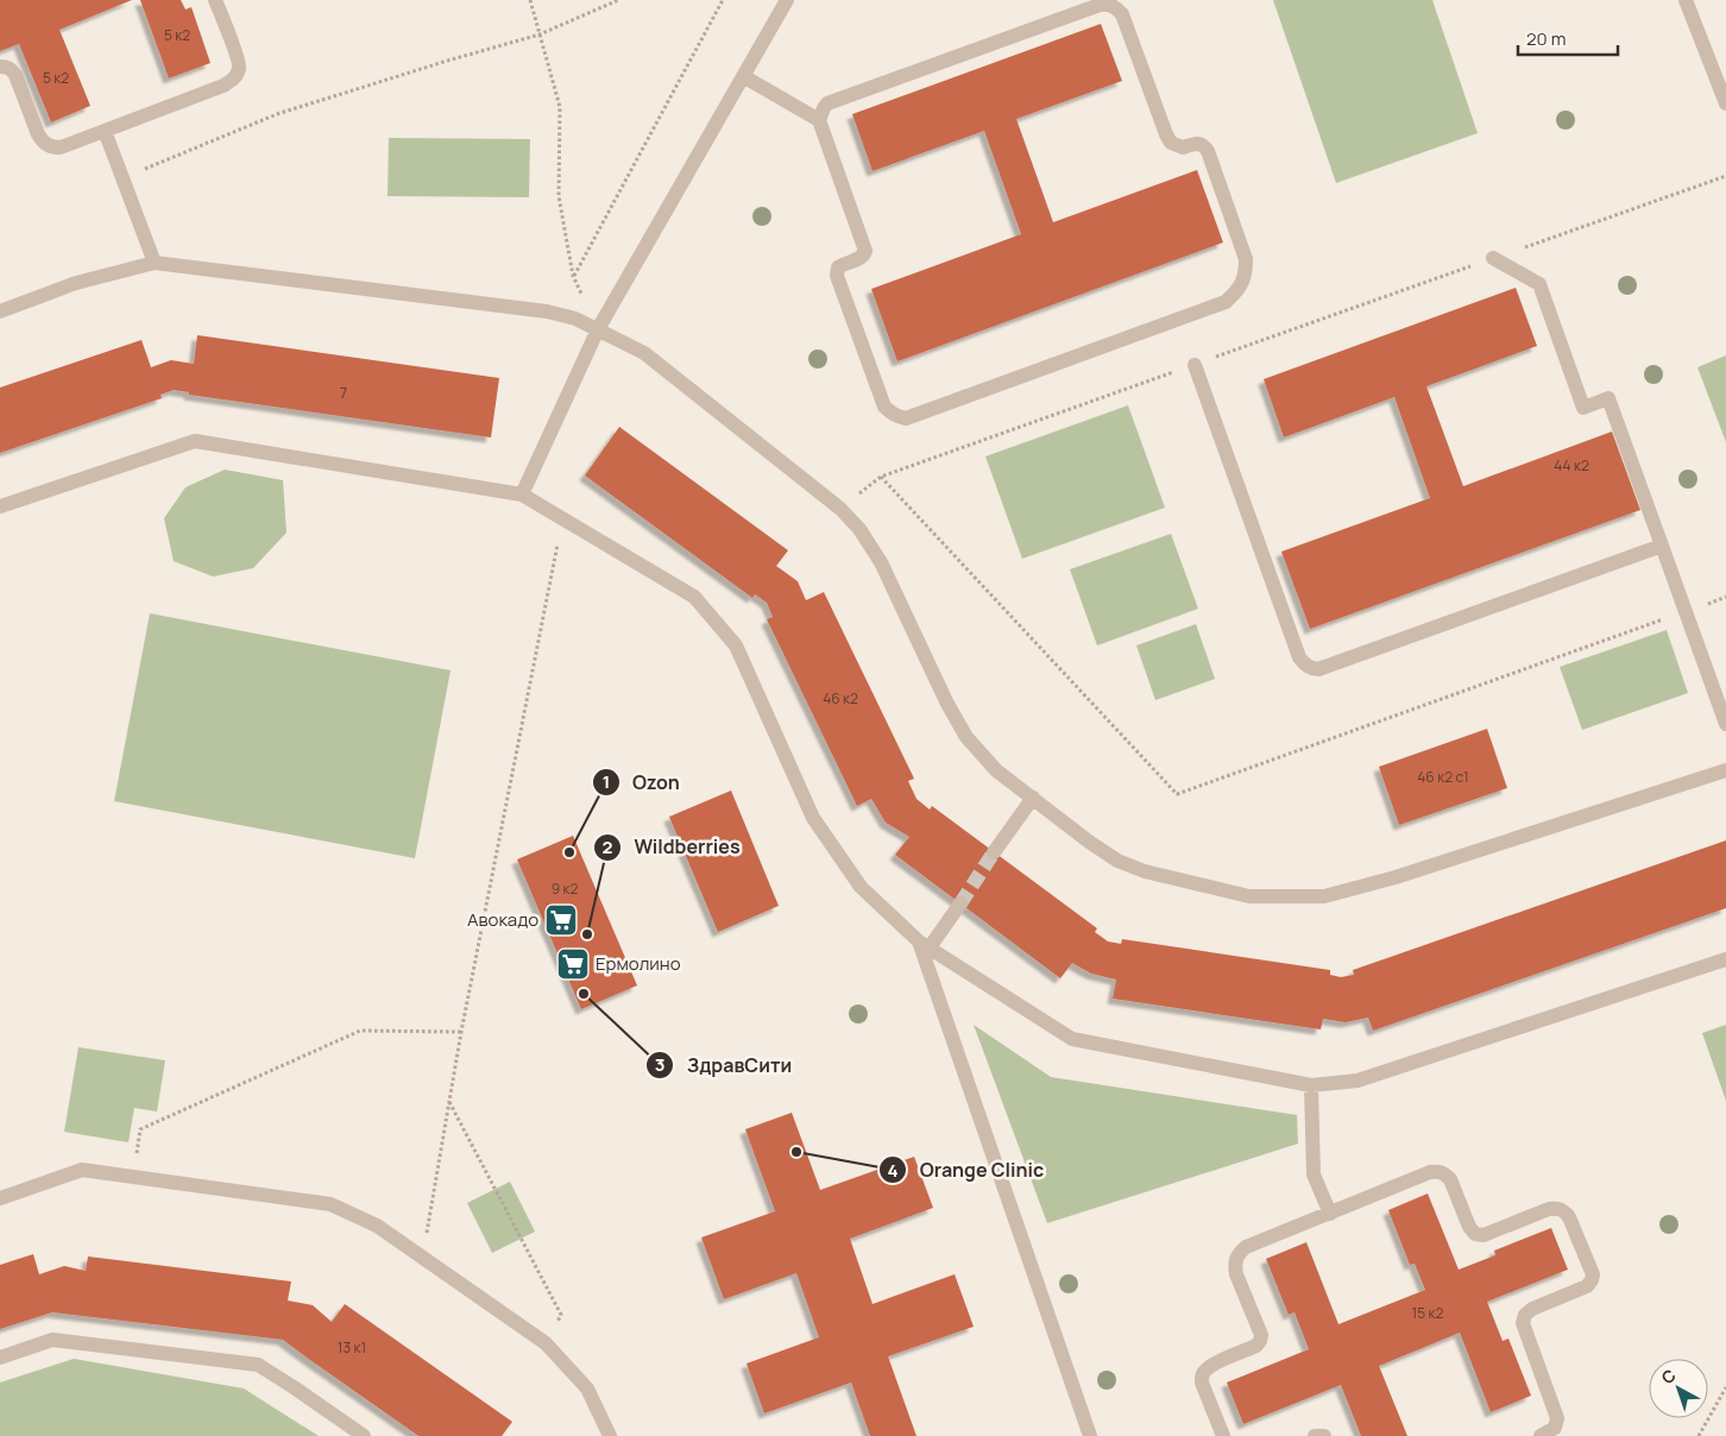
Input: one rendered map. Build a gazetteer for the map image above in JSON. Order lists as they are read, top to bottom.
{
  "places": {
    "other": [
      "Ozon",
      "Wildberries",
      "ЗдравСити",
      "Orange Clinic"
    ],
    "supermarket": ["Авокадо", "Ермолино"]
  },
  "house_numbers": [
    "5 к2",
    "5 к2",
    "7",
    "44 к2",
    "46 к2",
    "46 к2 с1",
    "9 к2",
    "15 к2",
    "13 к1"
  ],
  "scale_bar": "20 m",
  "north": "top left"
}
